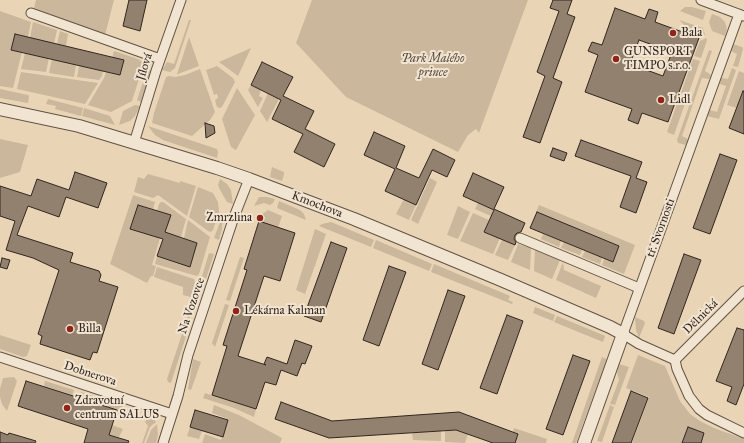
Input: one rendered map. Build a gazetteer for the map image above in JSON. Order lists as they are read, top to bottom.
{
  "streets": {
    "street": [
      "Jílová",
      "Kmochova",
      "tř. Svornosti",
      "Na Vozovce",
      "Dělnická",
      "Dobnerova"
    ]
  },
  "crossings": [
    ["Jílová", "Kmochova"],
    ["Kmochova", "tř. Svornosti"],
    ["Kmochova", "Na Vozovce"],
    ["Na Vozovce", "Dobnerova"]
  ],
  "parks": ["Park Malého prince"],
  "places": [
    "Bala",
    "GUNSPORT TIMPO s.r.o.",
    "Lidl",
    "Zmrzlina",
    "Lékárna Kalman",
    "Billa",
    "Zdravotní centrum SALUS"
  ]
}
